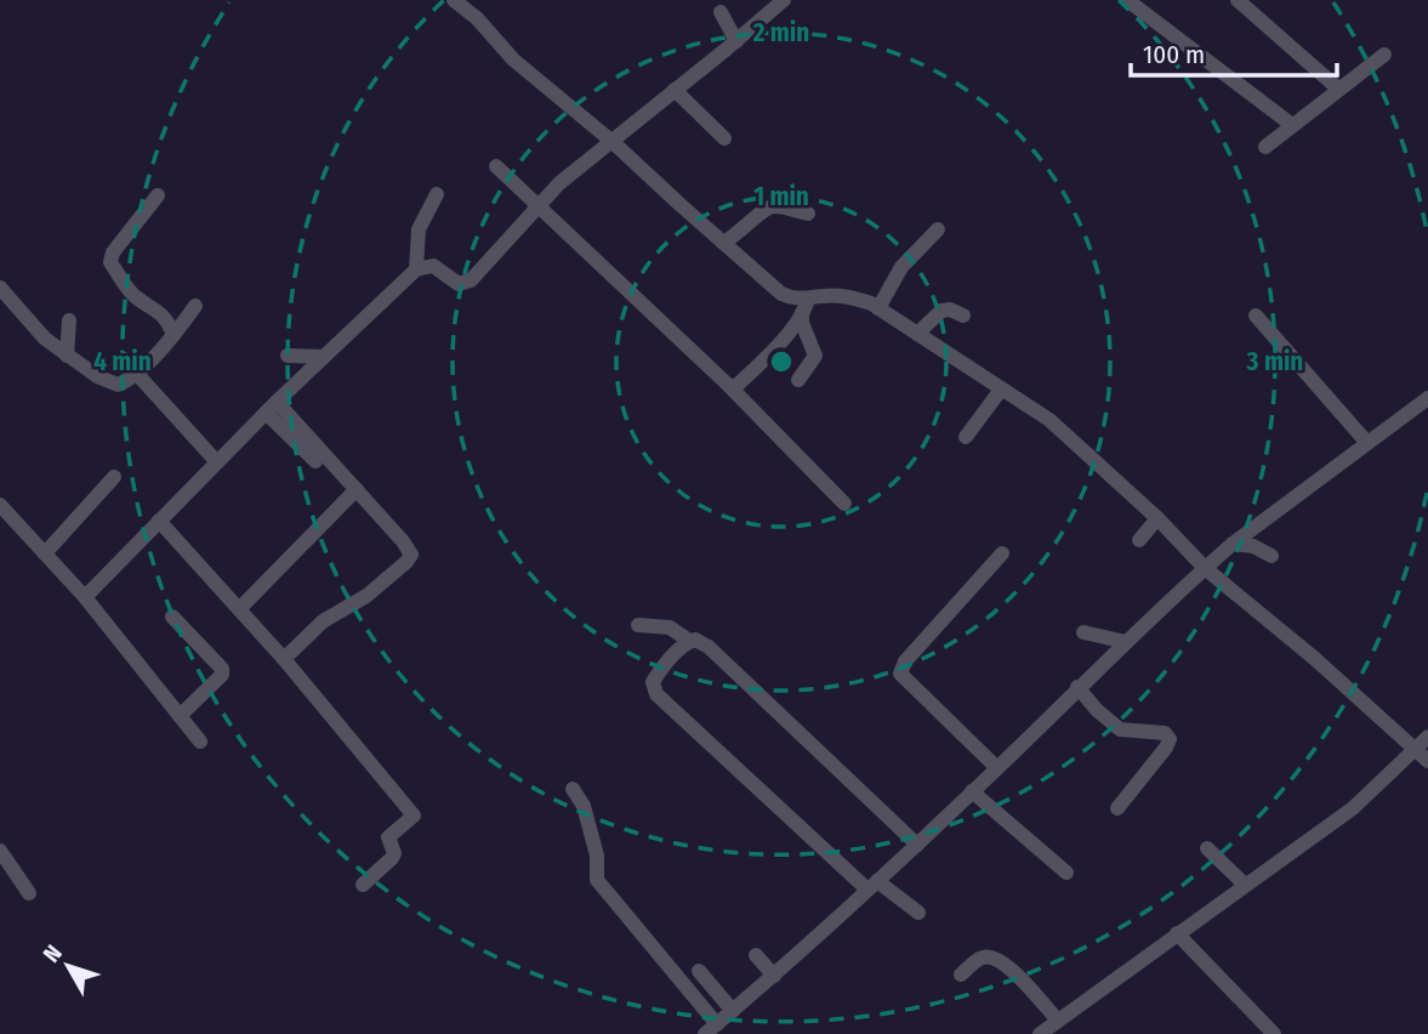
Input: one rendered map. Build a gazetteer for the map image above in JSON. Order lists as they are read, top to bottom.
{
  "scale_bar": "100 m",
  "north": "top left",
  "rings": [
    "2 min",
    "1 min",
    "3 min",
    "4 min"
  ]
}
